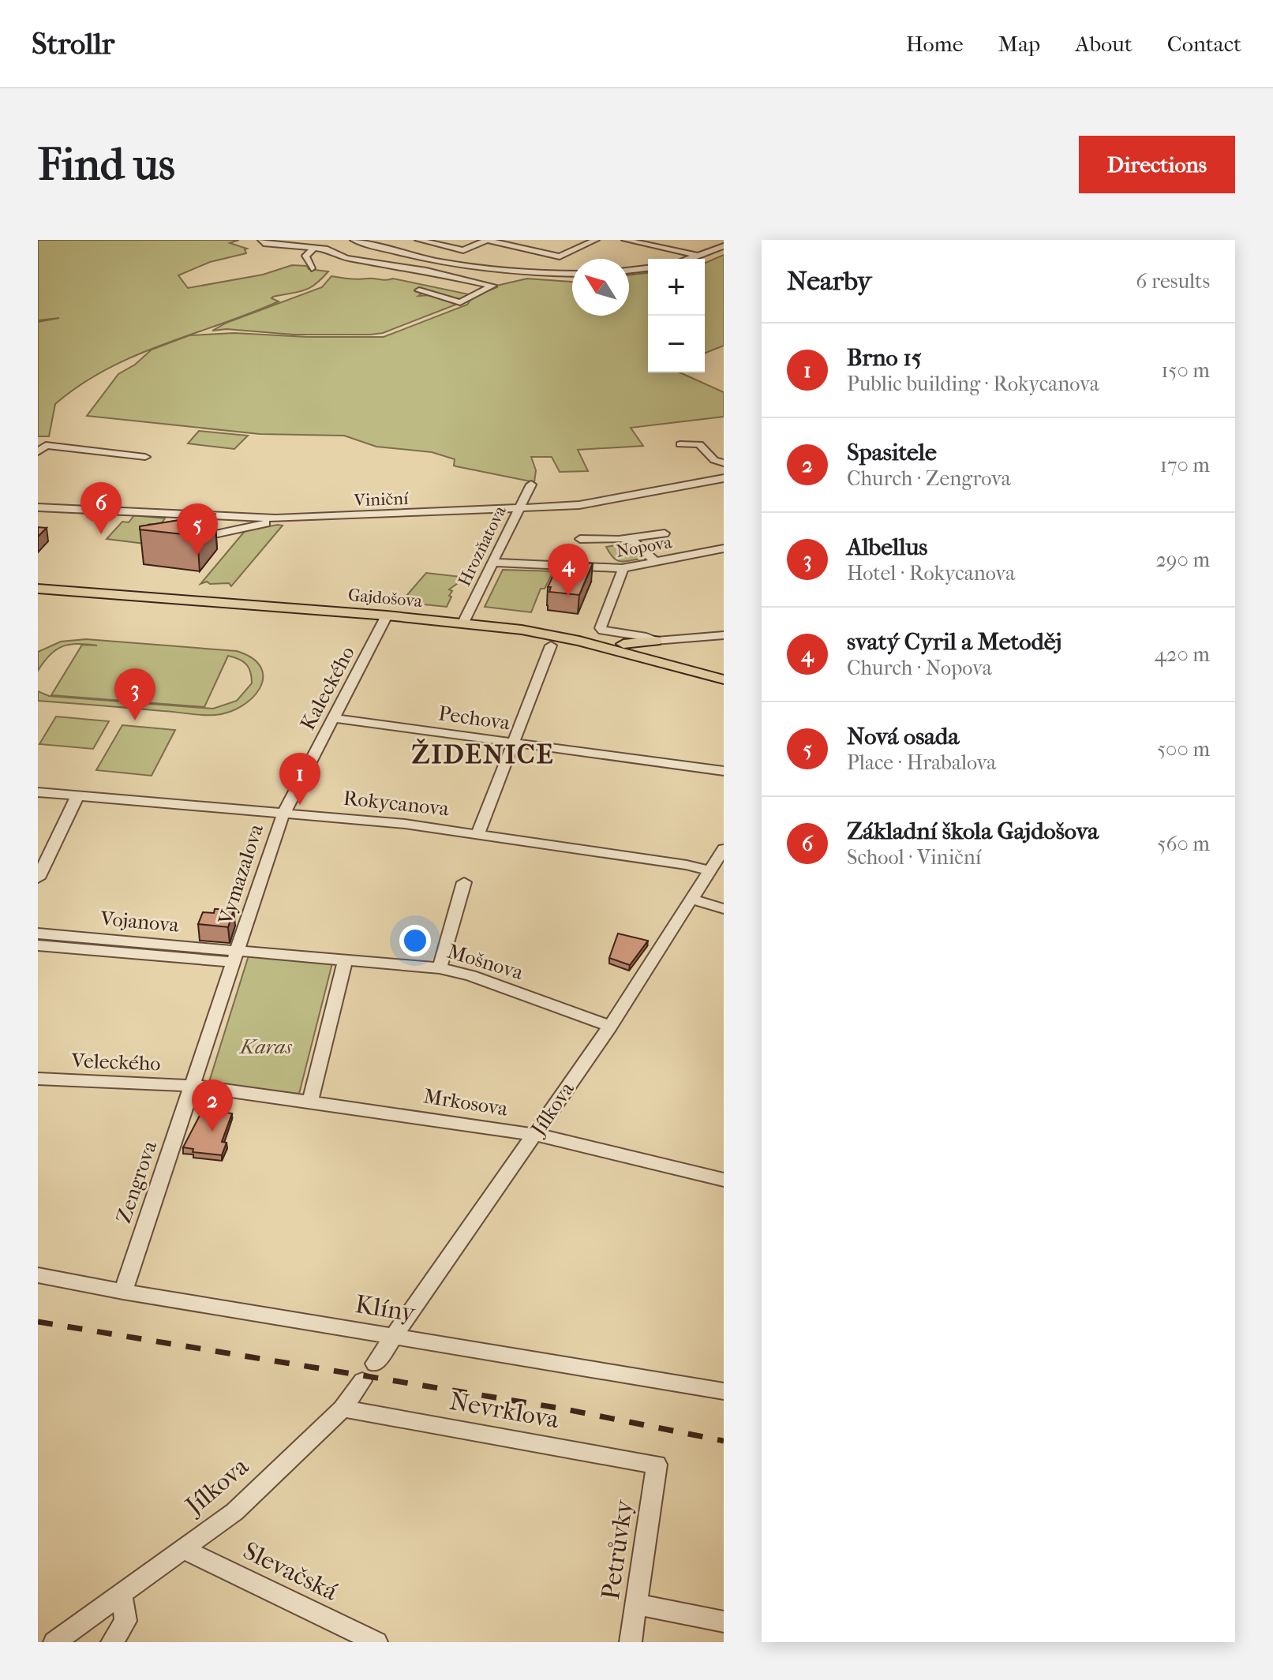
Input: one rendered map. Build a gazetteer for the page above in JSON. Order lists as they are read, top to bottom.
{
  "streets": {
    "main road": ["Gajdošova"],
    "street": [
      "Viniční",
      "Hrozňatova",
      "Nopova",
      "Kaleckého",
      "Pechova",
      "Rokycanova",
      "Vymazalova",
      "Vojanova",
      "Mošnova",
      "Veleckého",
      "Mrkosova",
      "Jílkova",
      "Zengrova",
      "Klíny",
      "Nevrklova",
      "Petrůvky",
      "Slevačská"
    ]
  },
  "crossings": [
    ["Viniční", "Hrozňatova"],
    ["Hrozňatova", "Nopova"],
    ["Hrozňatova", "Gajdošova"],
    ["Gajdošova", "Kaleckého"],
    ["Kaleckého", "Pechova"],
    ["Kaleckého", "Rokycanova"],
    ["Kaleckého", "Vymazalova"],
    ["Rokycanova", "Vymazalova"],
    ["Rokycanova", "Jílkova"],
    ["Vymazalova", "Vojanova"],
    ["Vymazalova", "Mošnova"],
    ["Vymazalova", "Veleckého"],
    ["Vymazalova", "Zengrova"],
    ["Vojanova", "Mošnova"],
    ["Mošnova", "Jílkova"],
    ["Veleckého", "Mrkosova"],
    ["Veleckého", "Zengrova"],
    ["Mrkosova", "Jílkova"],
    ["Jílkova", "Klíny"],
    ["Jílkova", "Nevrklova"],
    ["Jílkova", "Slevačská"],
    ["Zengrova", "Klíny"],
    ["Nevrklova", "Petrůvky"]
  ],
  "districts": ["ŽIDENICE"],
  "parks": ["Karas"],
  "north": "top left",
  "page": {
    "header": "Strollr",
    "nav": [
      "Home",
      "Map",
      "About",
      "Contact"
    ],
    "buttons": "Directions",
    "title": "Find us",
    "heading": ["Nearby", "6 results"],
    "map_buttons": ["+", "−"],
    "list": [
      {
        "mark": "1",
        "name": "Brno 15",
        "note": "Public building · Rokycanova",
        "value": "150 m"
      },
      {
        "mark": "2",
        "name": "Spasitele",
        "note": "Church · Zengrova",
        "value": "170 m"
      },
      {
        "mark": "3",
        "name": "Albellus",
        "note": "Hotel · Rokycanova",
        "value": "290 m"
      },
      {
        "mark": "4",
        "name": "svatý Cyril a Metoděj",
        "note": "Church · Nopova",
        "value": "420 m"
      },
      {
        "mark": "5",
        "name": "Nová osada",
        "note": "Place · Hrabalova",
        "value": "500 m"
      },
      {
        "mark": "6",
        "name": "Základní škola Gajdošova",
        "note": "School · Viniční",
        "value": "560 m"
      }
    ],
    "pins": [
      "6",
      "5",
      "4",
      "3",
      "1",
      "2"
    ]
  }
}
